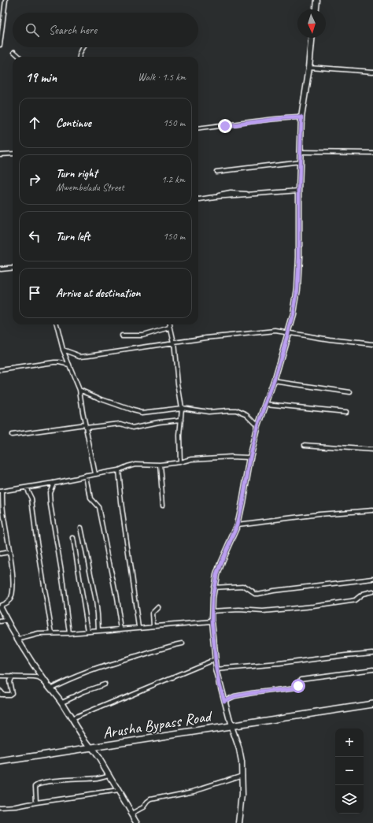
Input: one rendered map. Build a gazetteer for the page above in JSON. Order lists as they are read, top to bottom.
{
  "streets": {
    "main road": ["Arusha Bypass Road"]
  },
  "north": "bottom",
  "page": {
    "search": "Search here",
    "heading": ["19 min", "Walk · 1.5 km"],
    "list": [
      ["Continue", "150 m"],
      ["Turn right", "Mwembeladu Street", "1.2 km"],
      ["Turn left", "150 m"],
      "Arrive at destination"
    ],
    "map_buttons": ["+", "−"]
  }
}
